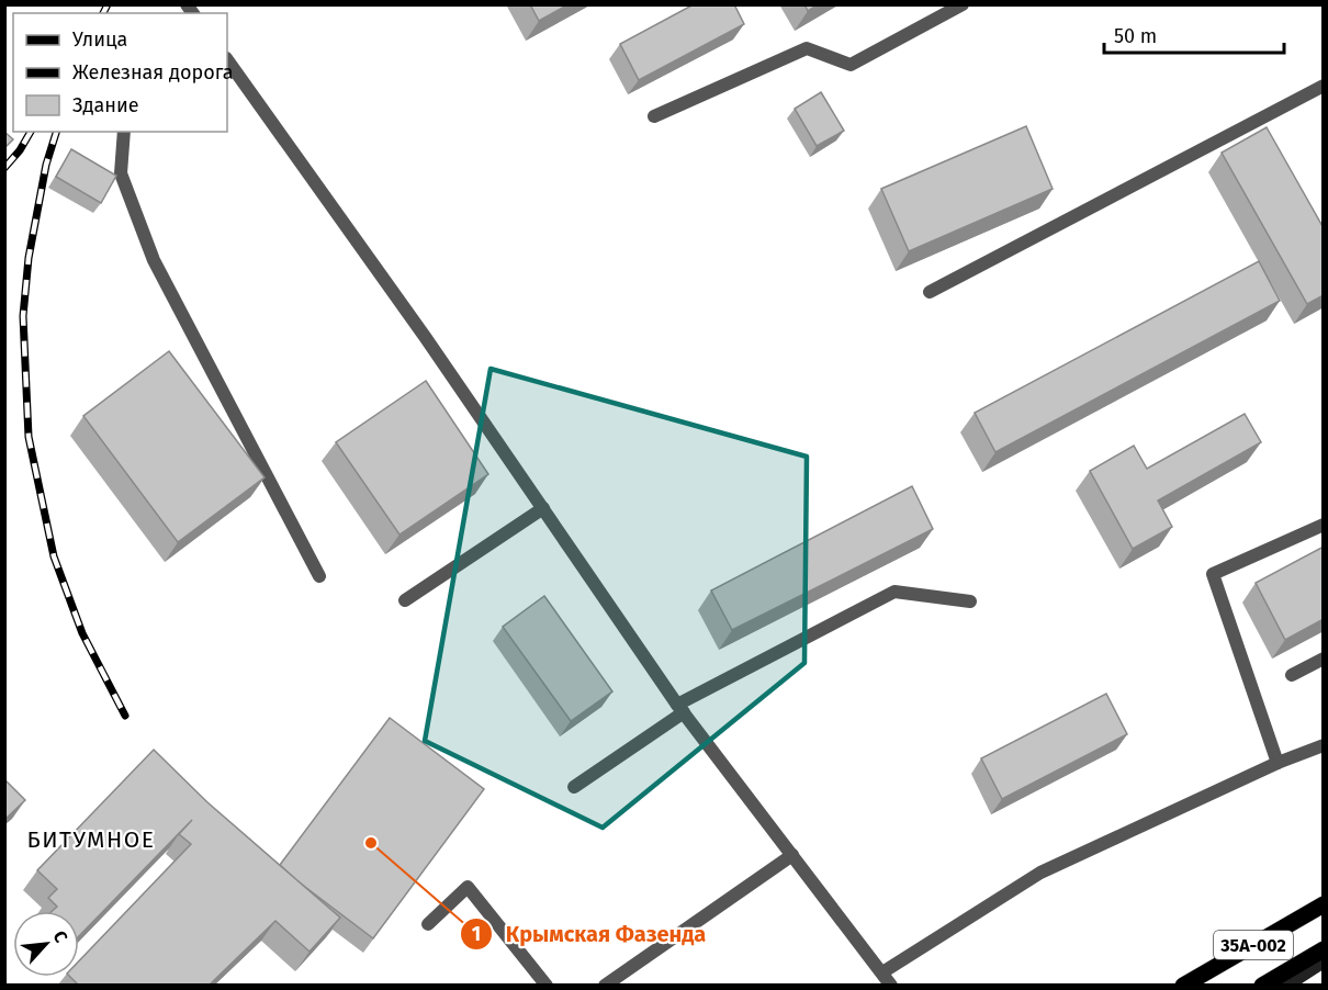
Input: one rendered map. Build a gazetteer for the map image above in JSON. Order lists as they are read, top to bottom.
{
  "streets": {
    "main road": ["35А-002"]
  },
  "districts": ["БИТУМНОЕ"],
  "places": ["Крымская Фазенда"],
  "legend": ["Улица", "Железная дорога", "Здание"],
  "scale_bar": "50 m",
  "north": "top right"
}
